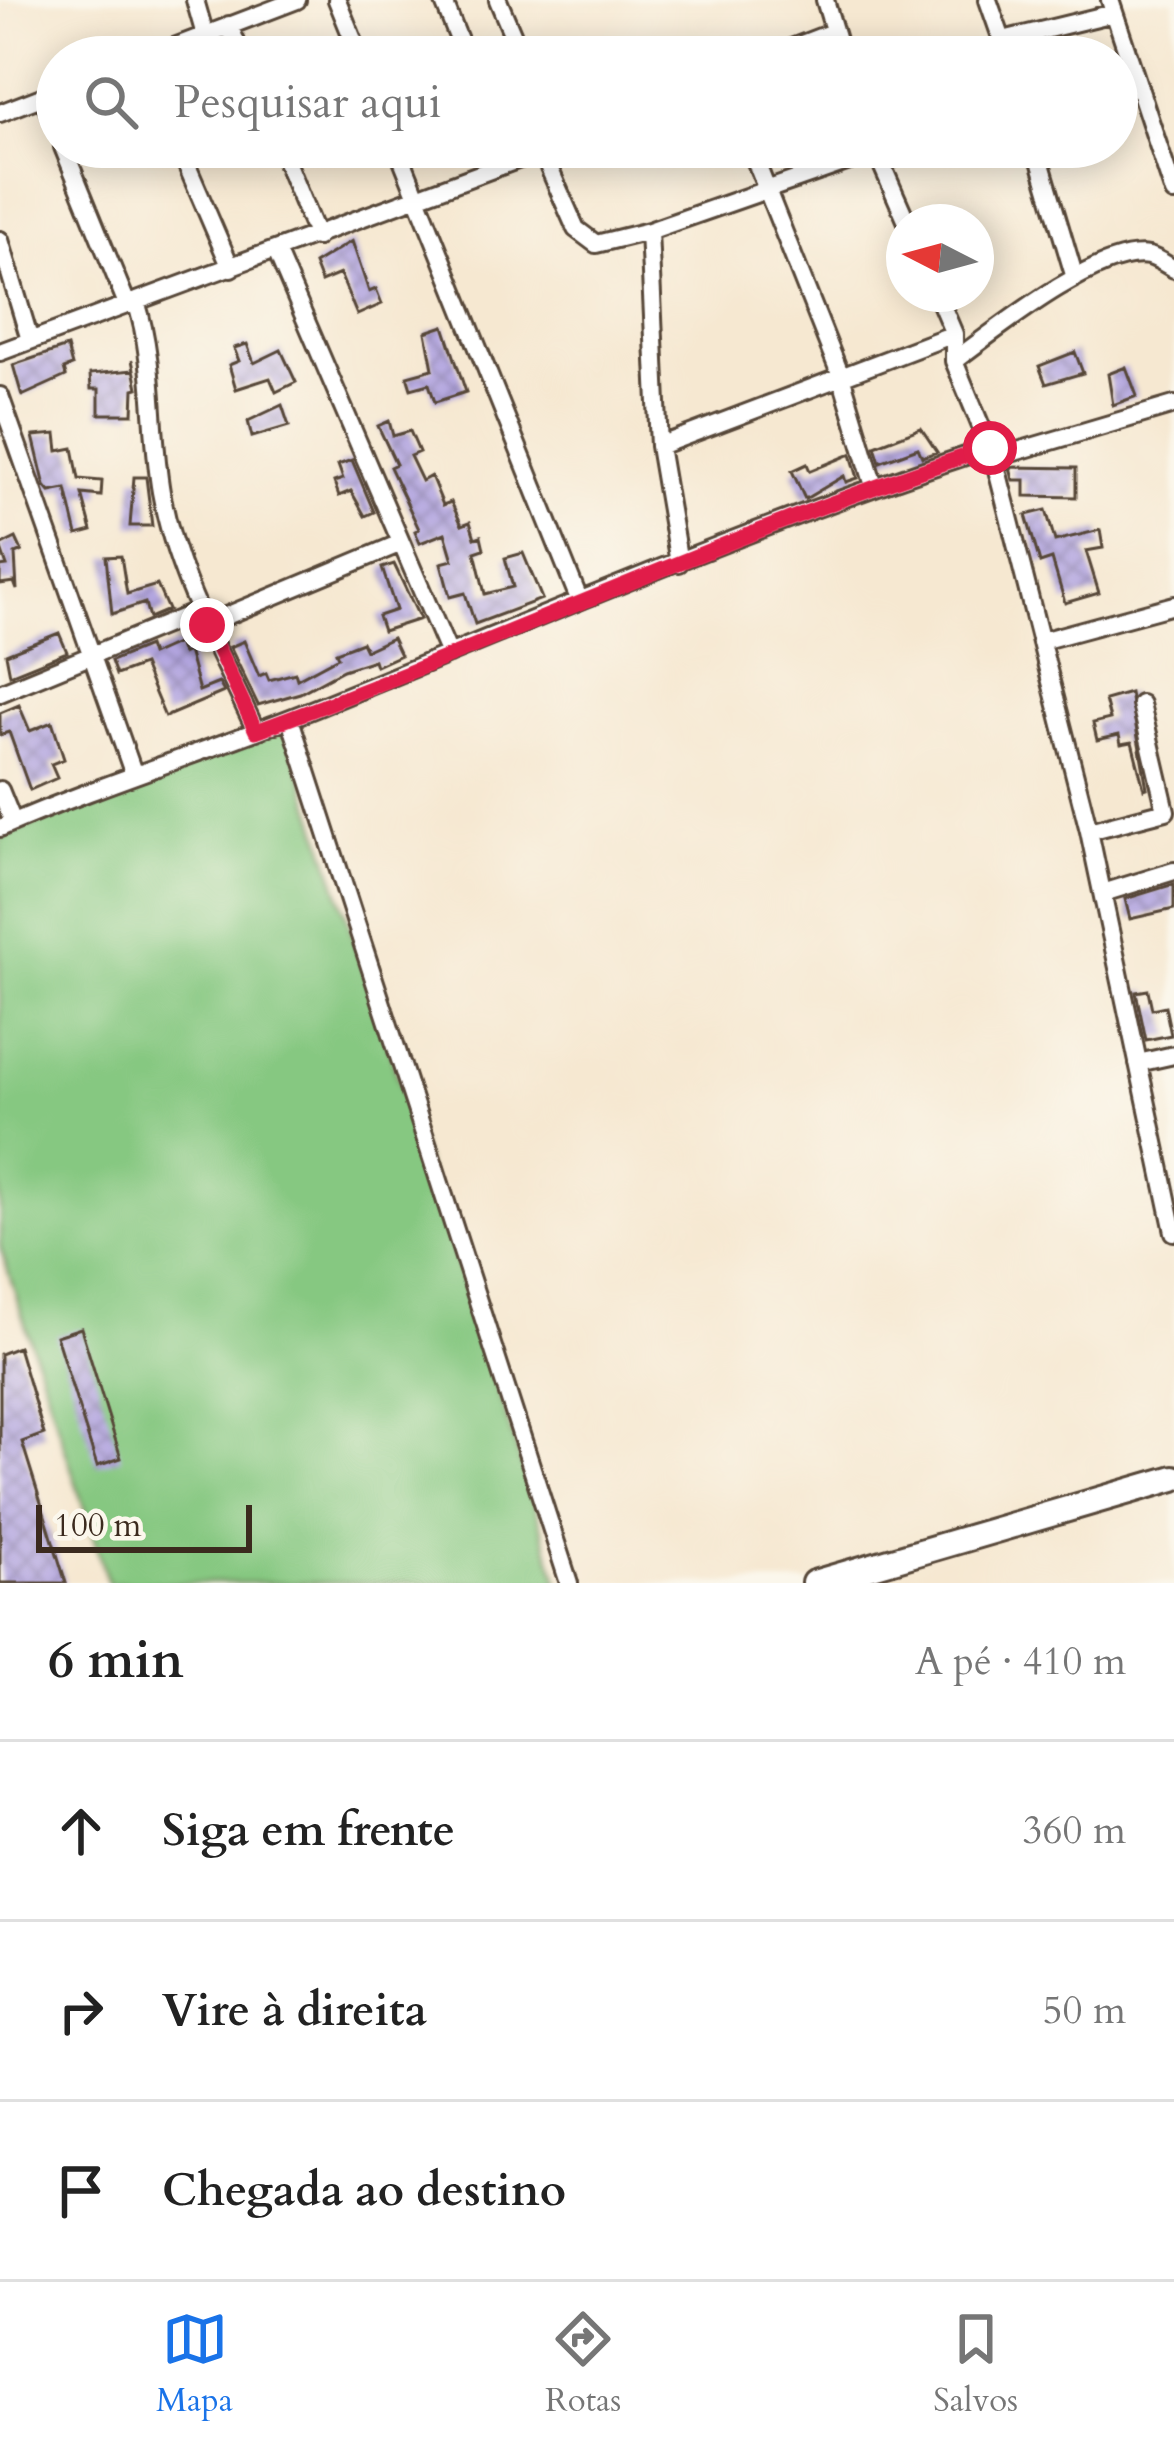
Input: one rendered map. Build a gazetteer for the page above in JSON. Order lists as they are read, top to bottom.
{
  "scale_bar": "100 m",
  "north": "left",
  "page": {
    "search": "Pesquisar aqui",
    "scale": "100 m",
    "heading": ["6 min", "A pé · 410 m"],
    "list": [
      ["Siga em frente", "360 m"],
      ["Vire à direita", "50 m"],
      "Chegada ao destino"
    ],
    "nav": ["Mapa", "Rotas", "Salvos"]
  }
}
